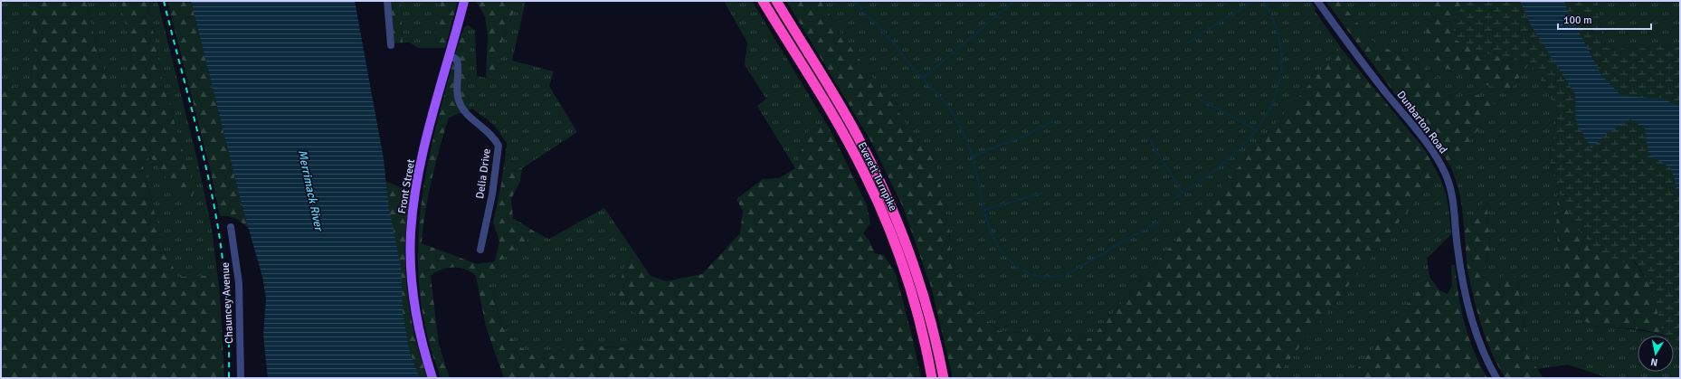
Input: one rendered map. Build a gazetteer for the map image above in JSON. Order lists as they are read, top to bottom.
{
  "streets": {
    "highway": ["Everett Turnpike"],
    "main road": ["Front Street"],
    "street": ["Dunbarton Road", "Delia Drive", "Chauncey Avenue"]
  },
  "crossings": [
    ["Delia Drive", "Front Street"]
  ],
  "water": ["Merrimack River"],
  "scale_bar": "100 m",
  "north": "bottom"
}
